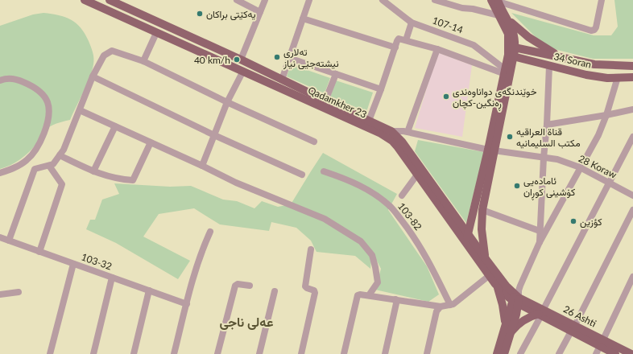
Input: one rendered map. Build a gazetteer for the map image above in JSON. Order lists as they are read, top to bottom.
{
  "streets": {
    "main road": ["34 Soran", "Qadamkher 23", "26 Ashti"],
    "street": [
      "107-14",
      "28 Koraw",
      "103-82",
      "103-32"
    ]
  },
  "crossings": [
    ["Qadamkher 23", "28 Koraw"],
    ["Qadamkher 23", "26 Ashti"]
  ],
  "districts": ["عەلی ناجی"],
  "places": [
    "یەکێتی براکان",
    "تەلاری نیشتەجێی نیاز",
    "40 km/h",
    "خوێندنگەی دواناوەندی ڕەنگین-کچان",
    "قناة العراقيه مكتب السليمانيه",
    "ئامادەیی کۆشینی کوڕان",
    "كؤزين"
  ]
}
